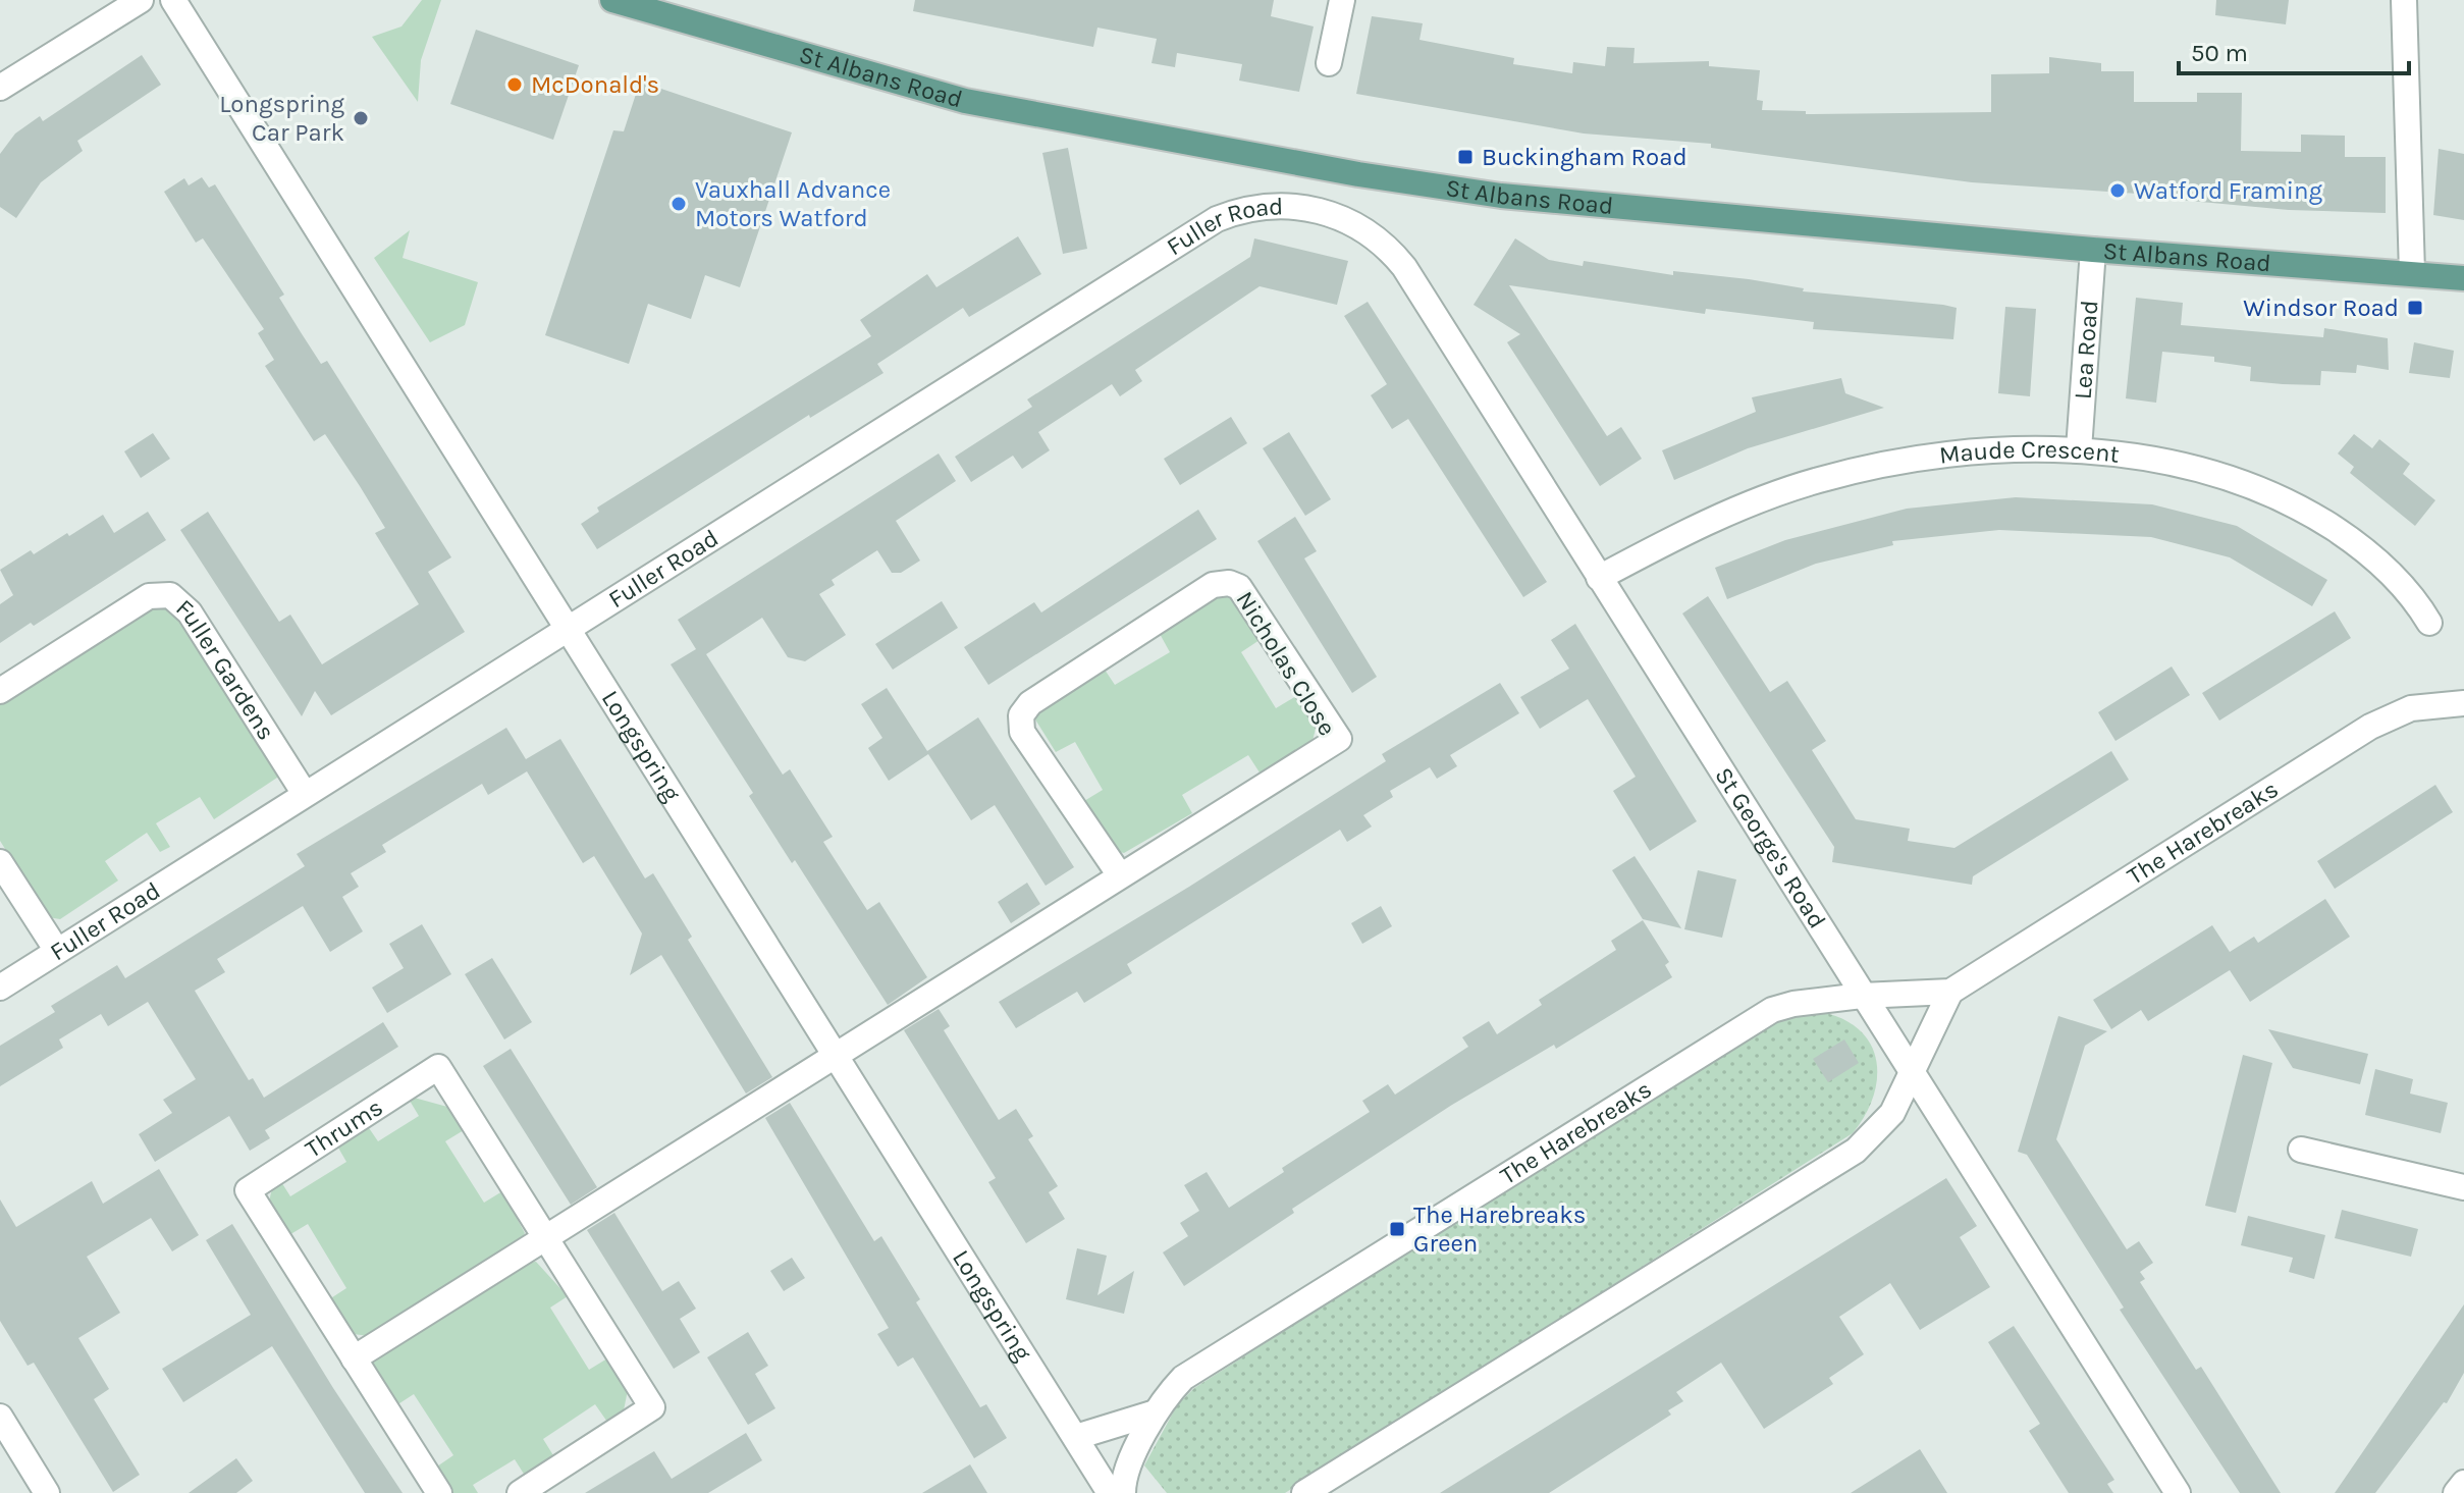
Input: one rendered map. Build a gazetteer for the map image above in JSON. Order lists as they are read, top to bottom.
{
  "streets": {
    "main road": ["St Albans Road"],
    "street": [
      "Fuller Road",
      "Lea Road",
      "Maude Crescent",
      "Nicholas Close",
      "Fuller Gardens",
      "Longspring",
      "The Harebreaks",
      "St George's Road",
      "Thrums"
    ]
  },
  "crossings": [
    ["St Albans Road", "Lea Road"],
    ["Fuller Road", "Fuller Gardens"],
    ["Fuller Road", "Longspring"],
    ["Fuller Road", "St George's Road"],
    ["Lea Road", "Maude Crescent"],
    ["Maude Crescent", "St George's Road"],
    ["Nicholas Close", "Longspring"],
    ["The Harebreaks", "St George's Road"]
  ],
  "places": {
    "other": [
      "McDonald's",
      "Longspring Car Park",
      "Watford Framing",
      "Vauxhall Advance Motors Watford"
    ],
    "transit": ["Buckingham Road", "Windsor Road", "The Harebreaks Green"]
  },
  "scale_bar": "50 m"
}
